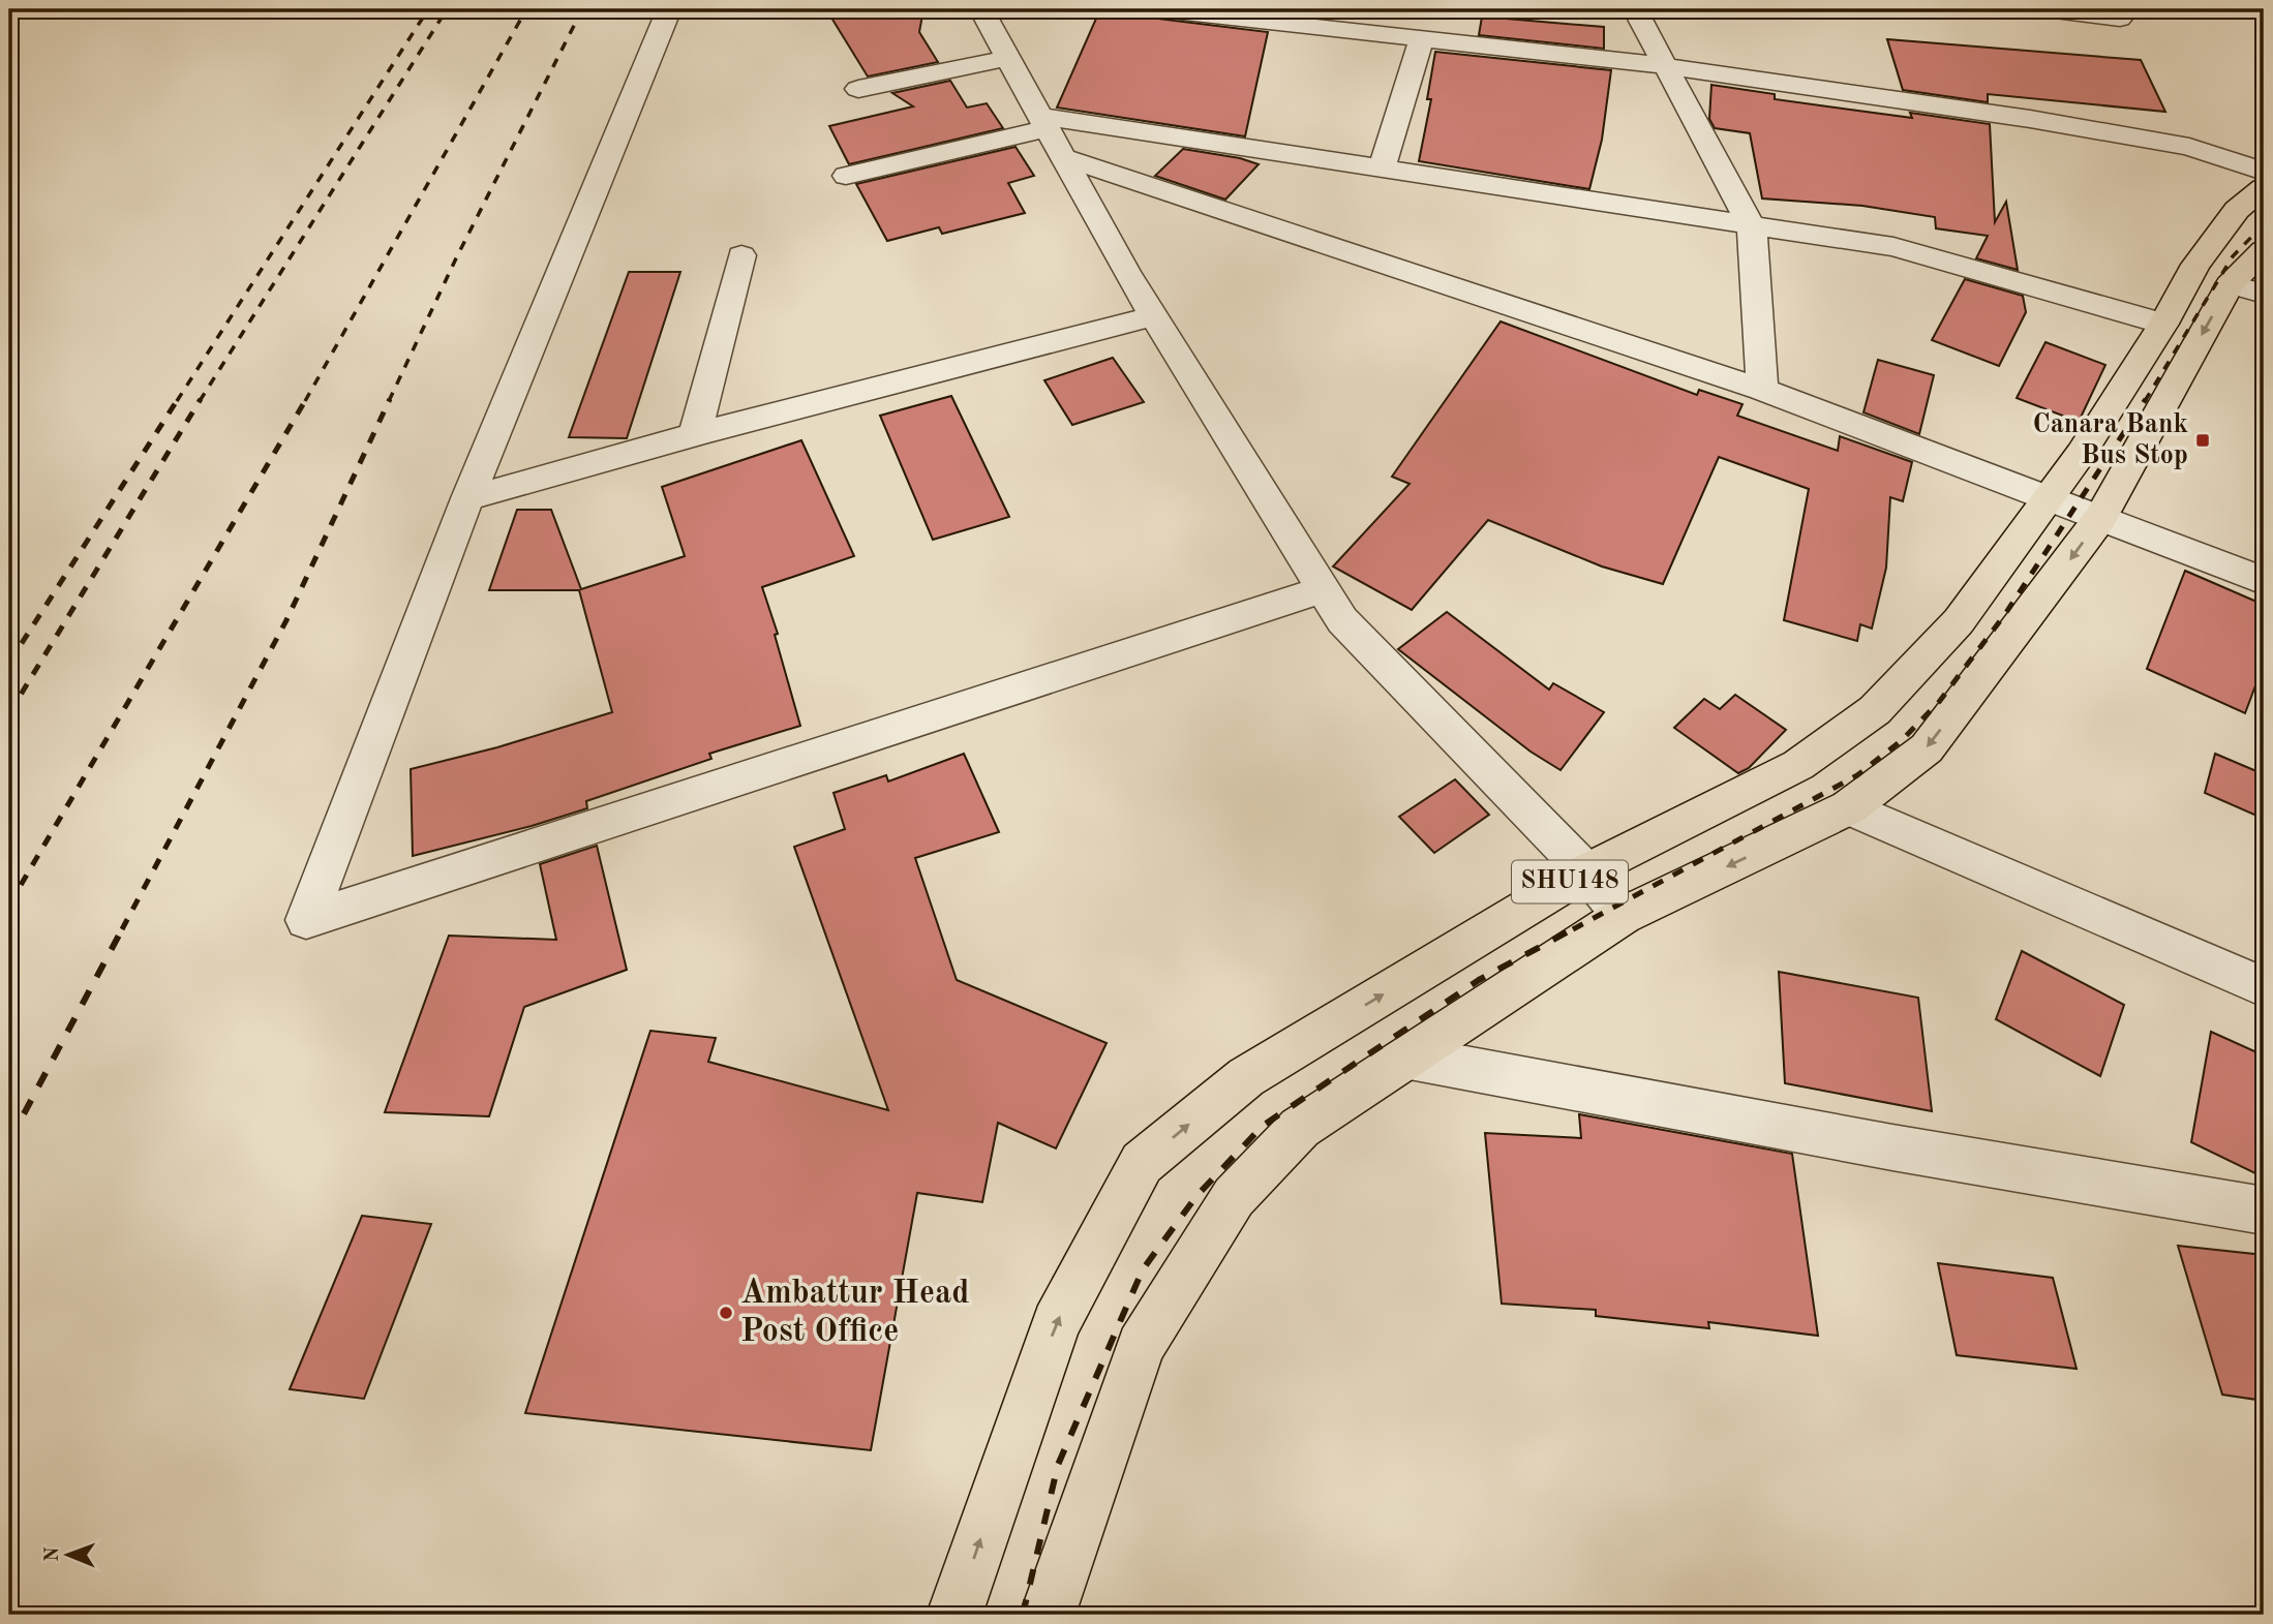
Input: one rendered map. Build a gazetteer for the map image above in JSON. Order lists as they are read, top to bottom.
{
  "streets": {
    "highway": ["SHU148"]
  },
  "places": {
    "transit": ["Canara Bank Bus Stop"],
    "other": ["Ambattur Head Post Office"]
  },
  "north": "left"
}
